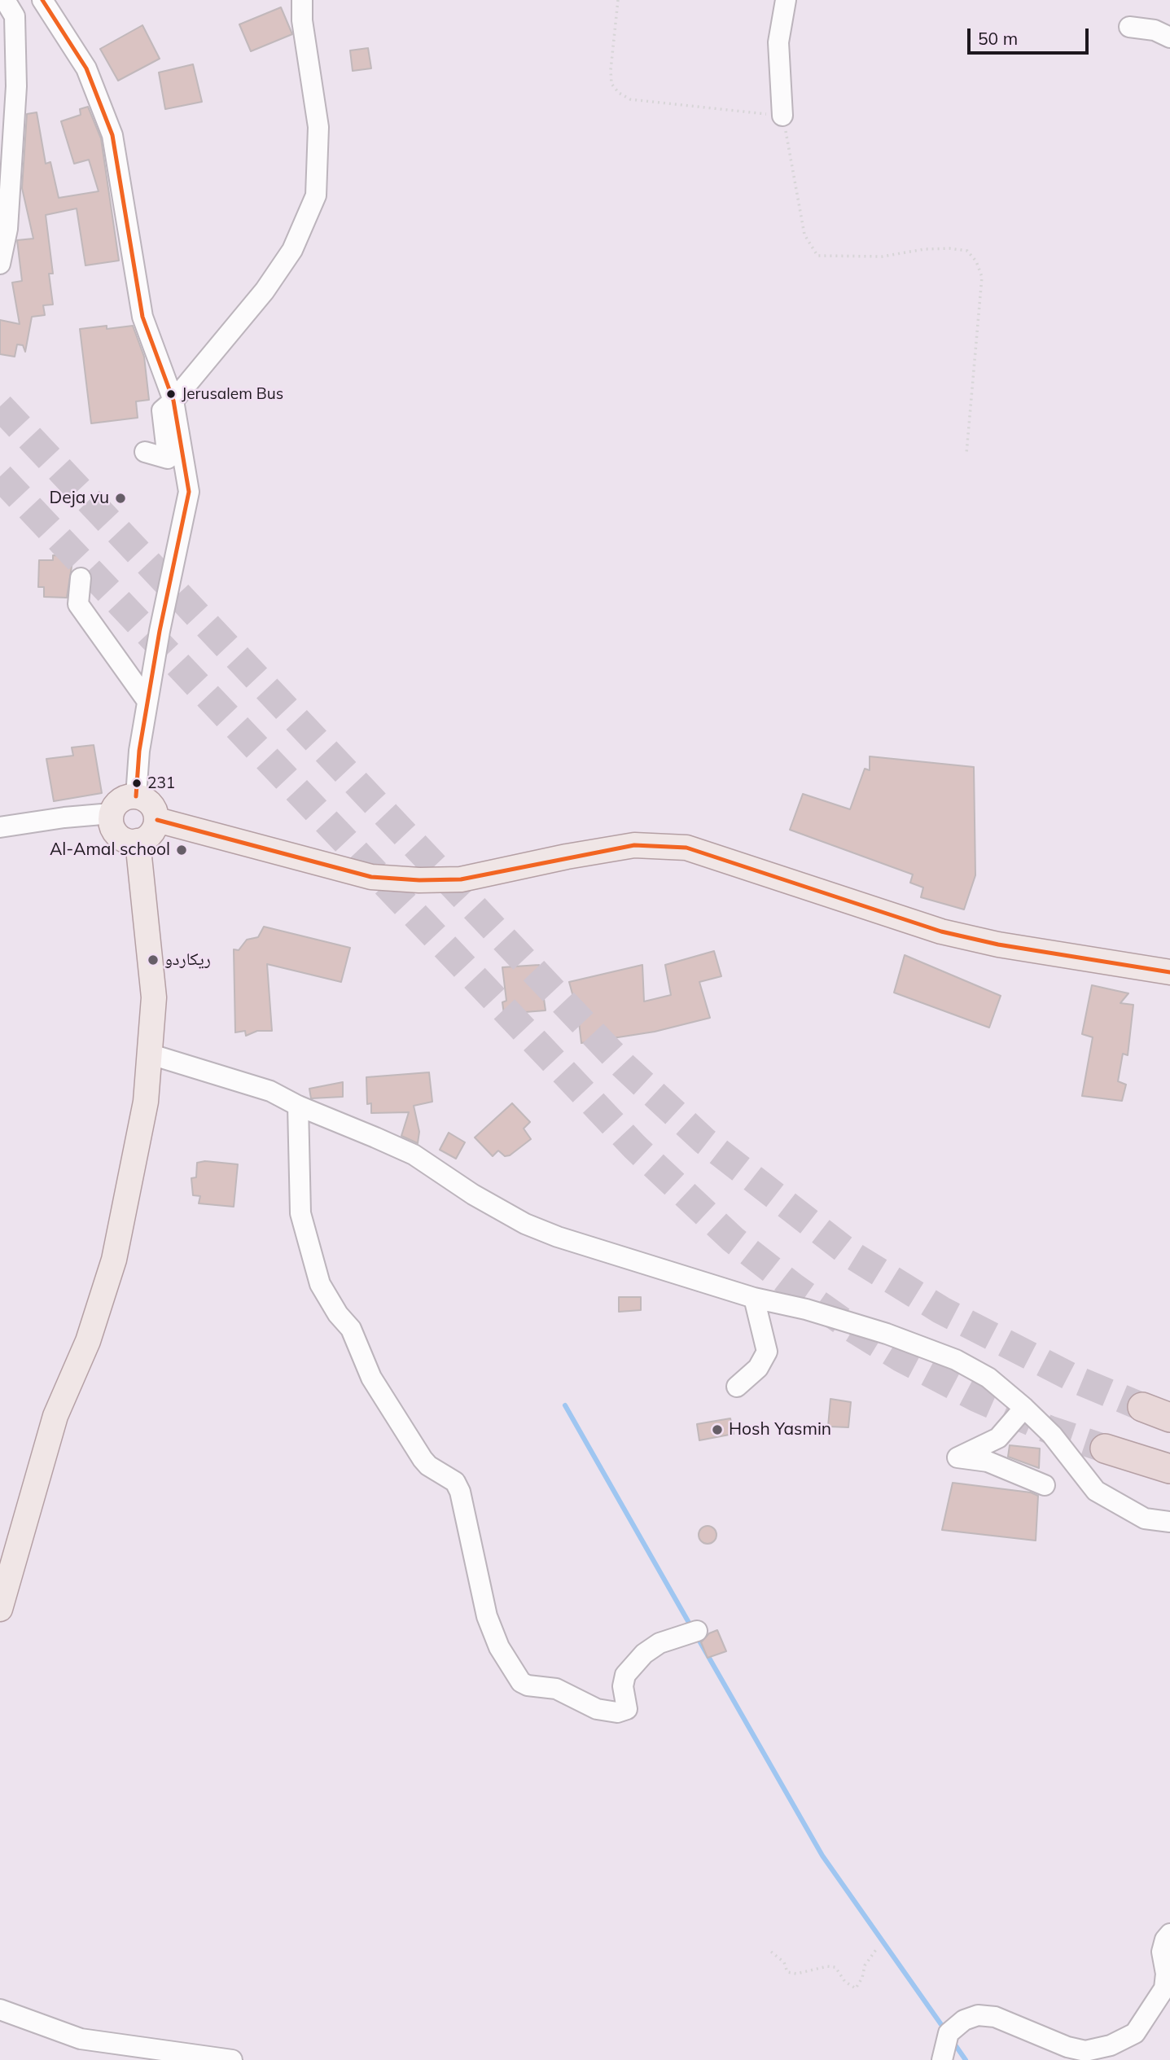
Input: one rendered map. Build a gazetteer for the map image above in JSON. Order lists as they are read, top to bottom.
{
  "places": [
    "Jerusalem Bus",
    "Deja vu",
    "231",
    "Al-Amal school",
    "ريكاردو",
    "Hosh Yasmin"
  ],
  "scale_bar": "50 m"
}
